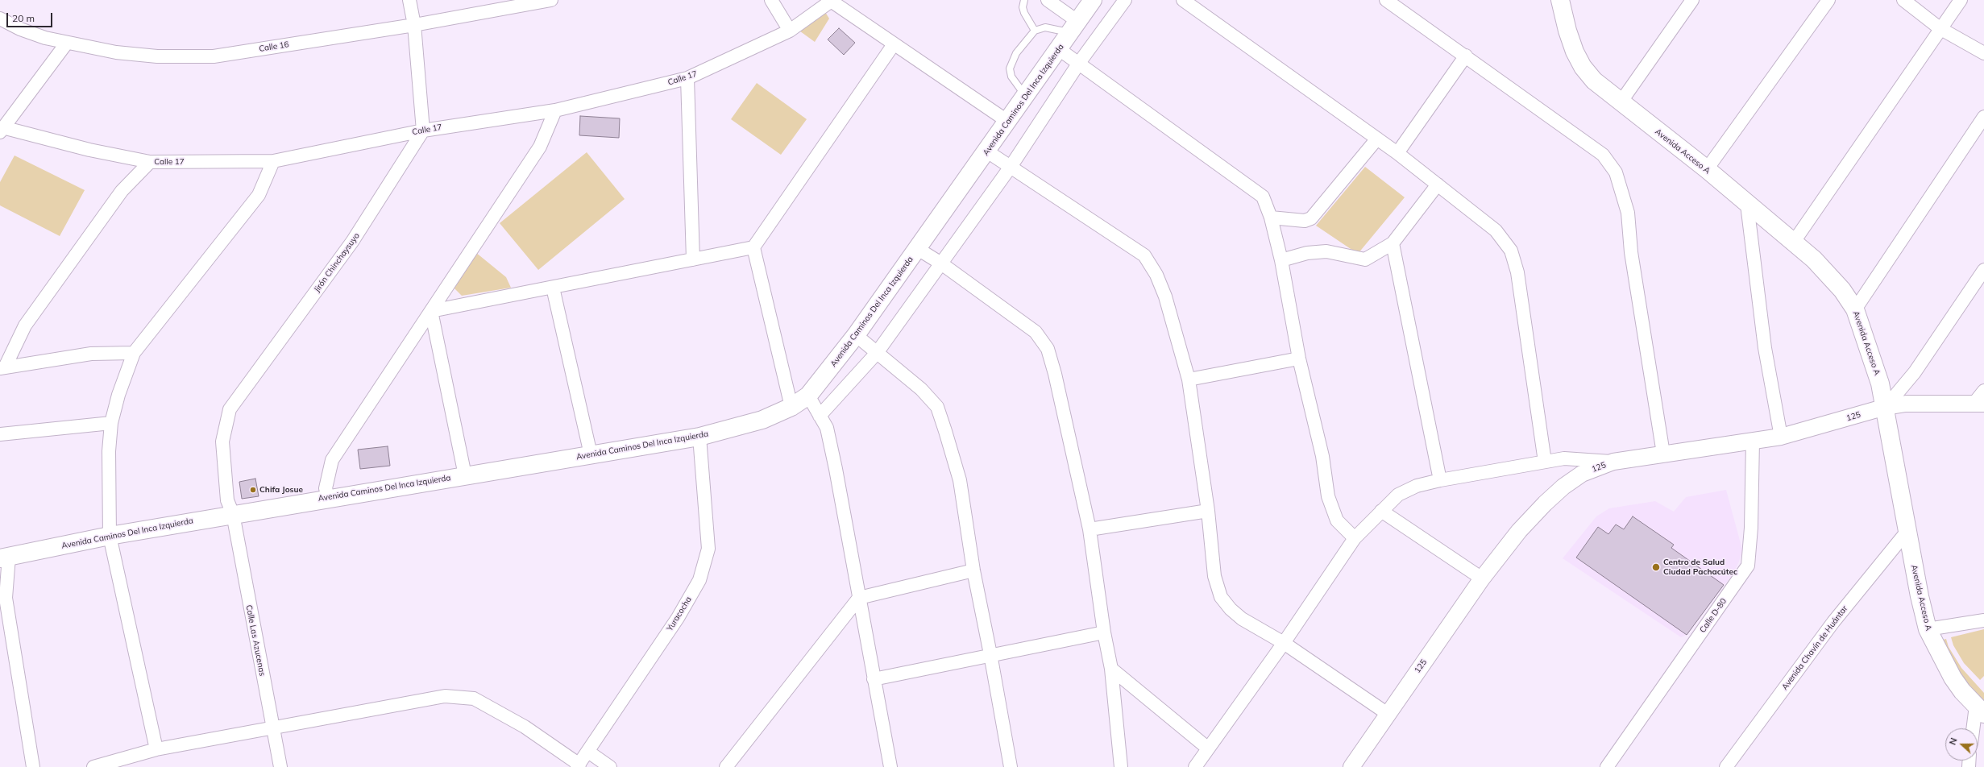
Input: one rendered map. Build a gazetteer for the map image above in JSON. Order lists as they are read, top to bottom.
{
  "streets": {
    "main road": ["Avenida Caminos Del Inca Izquierda", "Avenida Acceso A"],
    "street": [
      "Calle 16",
      "Calle 17",
      "Jirón Chinchaysuyo",
      "125",
      "Yuracocha",
      "Calle D-80",
      "Calle Las Azucenas",
      "Avenida Chavín de Huántar"
    ]
  },
  "crossings": [
    ["Calle 17", "Jirón Chinchaysuyo"],
    ["Avenida Caminos Del Inca Izquierda", "Jirón Chinchaysuyo"],
    ["Avenida Caminos Del Inca Izquierda", "Yuracocha"],
    ["Avenida Caminos Del Inca Izquierda", "Calle Las Azucenas"],
    ["Avenida Acceso A", "125"],
    ["Avenida Acceso A", "Avenida Chavín de Huántar"],
    ["Jirón Chinchaysuyo", "Calle Las Azucenas"],
    ["125", "Calle D-80"]
  ],
  "places": ["Chifa Josue", "Centro de Salud Ciudad Pachacútec"],
  "scale_bar": "20 m",
  "north": "left"
}
